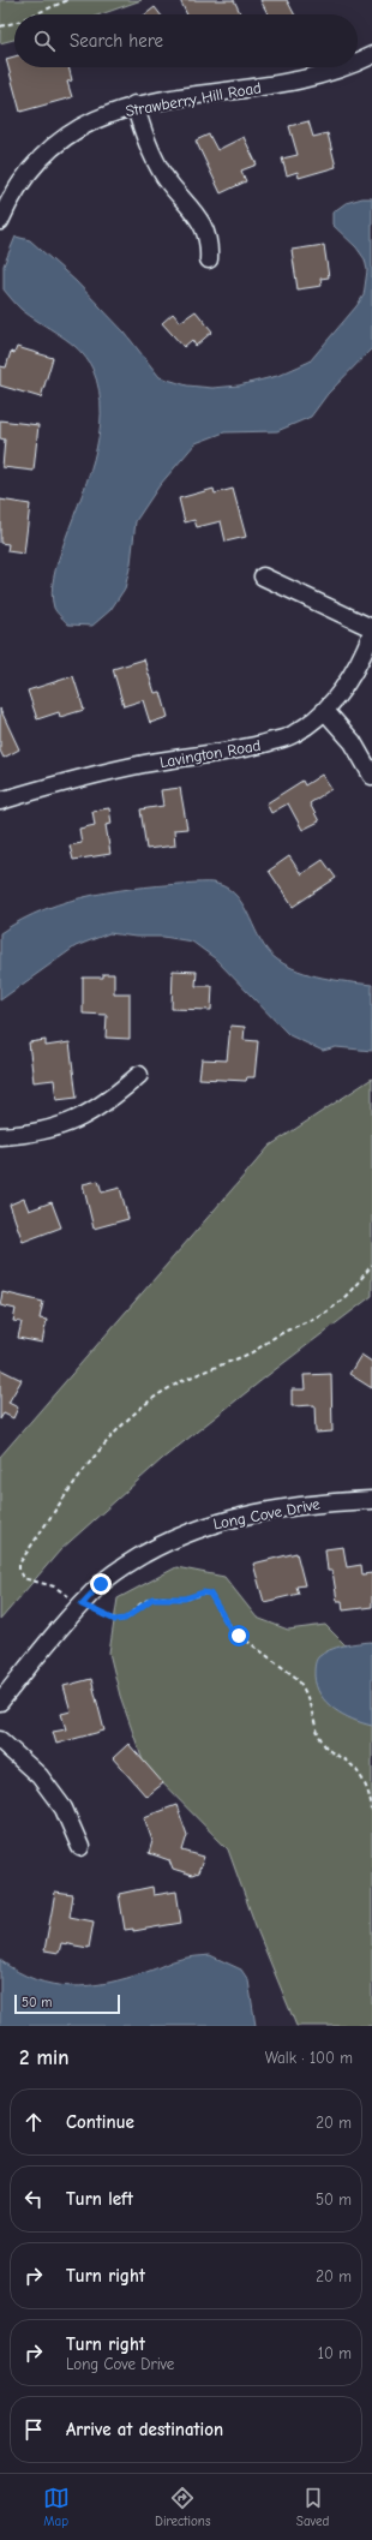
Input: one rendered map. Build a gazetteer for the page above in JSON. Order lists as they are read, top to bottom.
{
  "streets": {
    "street": ["Strawberry Hill Road", "Lavington Road", "Long Cove Drive"]
  },
  "scale_bar": "50 m",
  "page": {
    "search": "Search here",
    "scale": "50 m",
    "heading": ["2 min", "Walk · 100 m"],
    "list": [
      ["Continue", "20 m"],
      ["Turn left", "50 m"],
      ["Turn right", "20 m"],
      ["Turn right", "Long Cove Drive", "10 m"],
      "Arrive at destination"
    ],
    "nav": ["Map", "Directions", "Saved"]
  }
}
